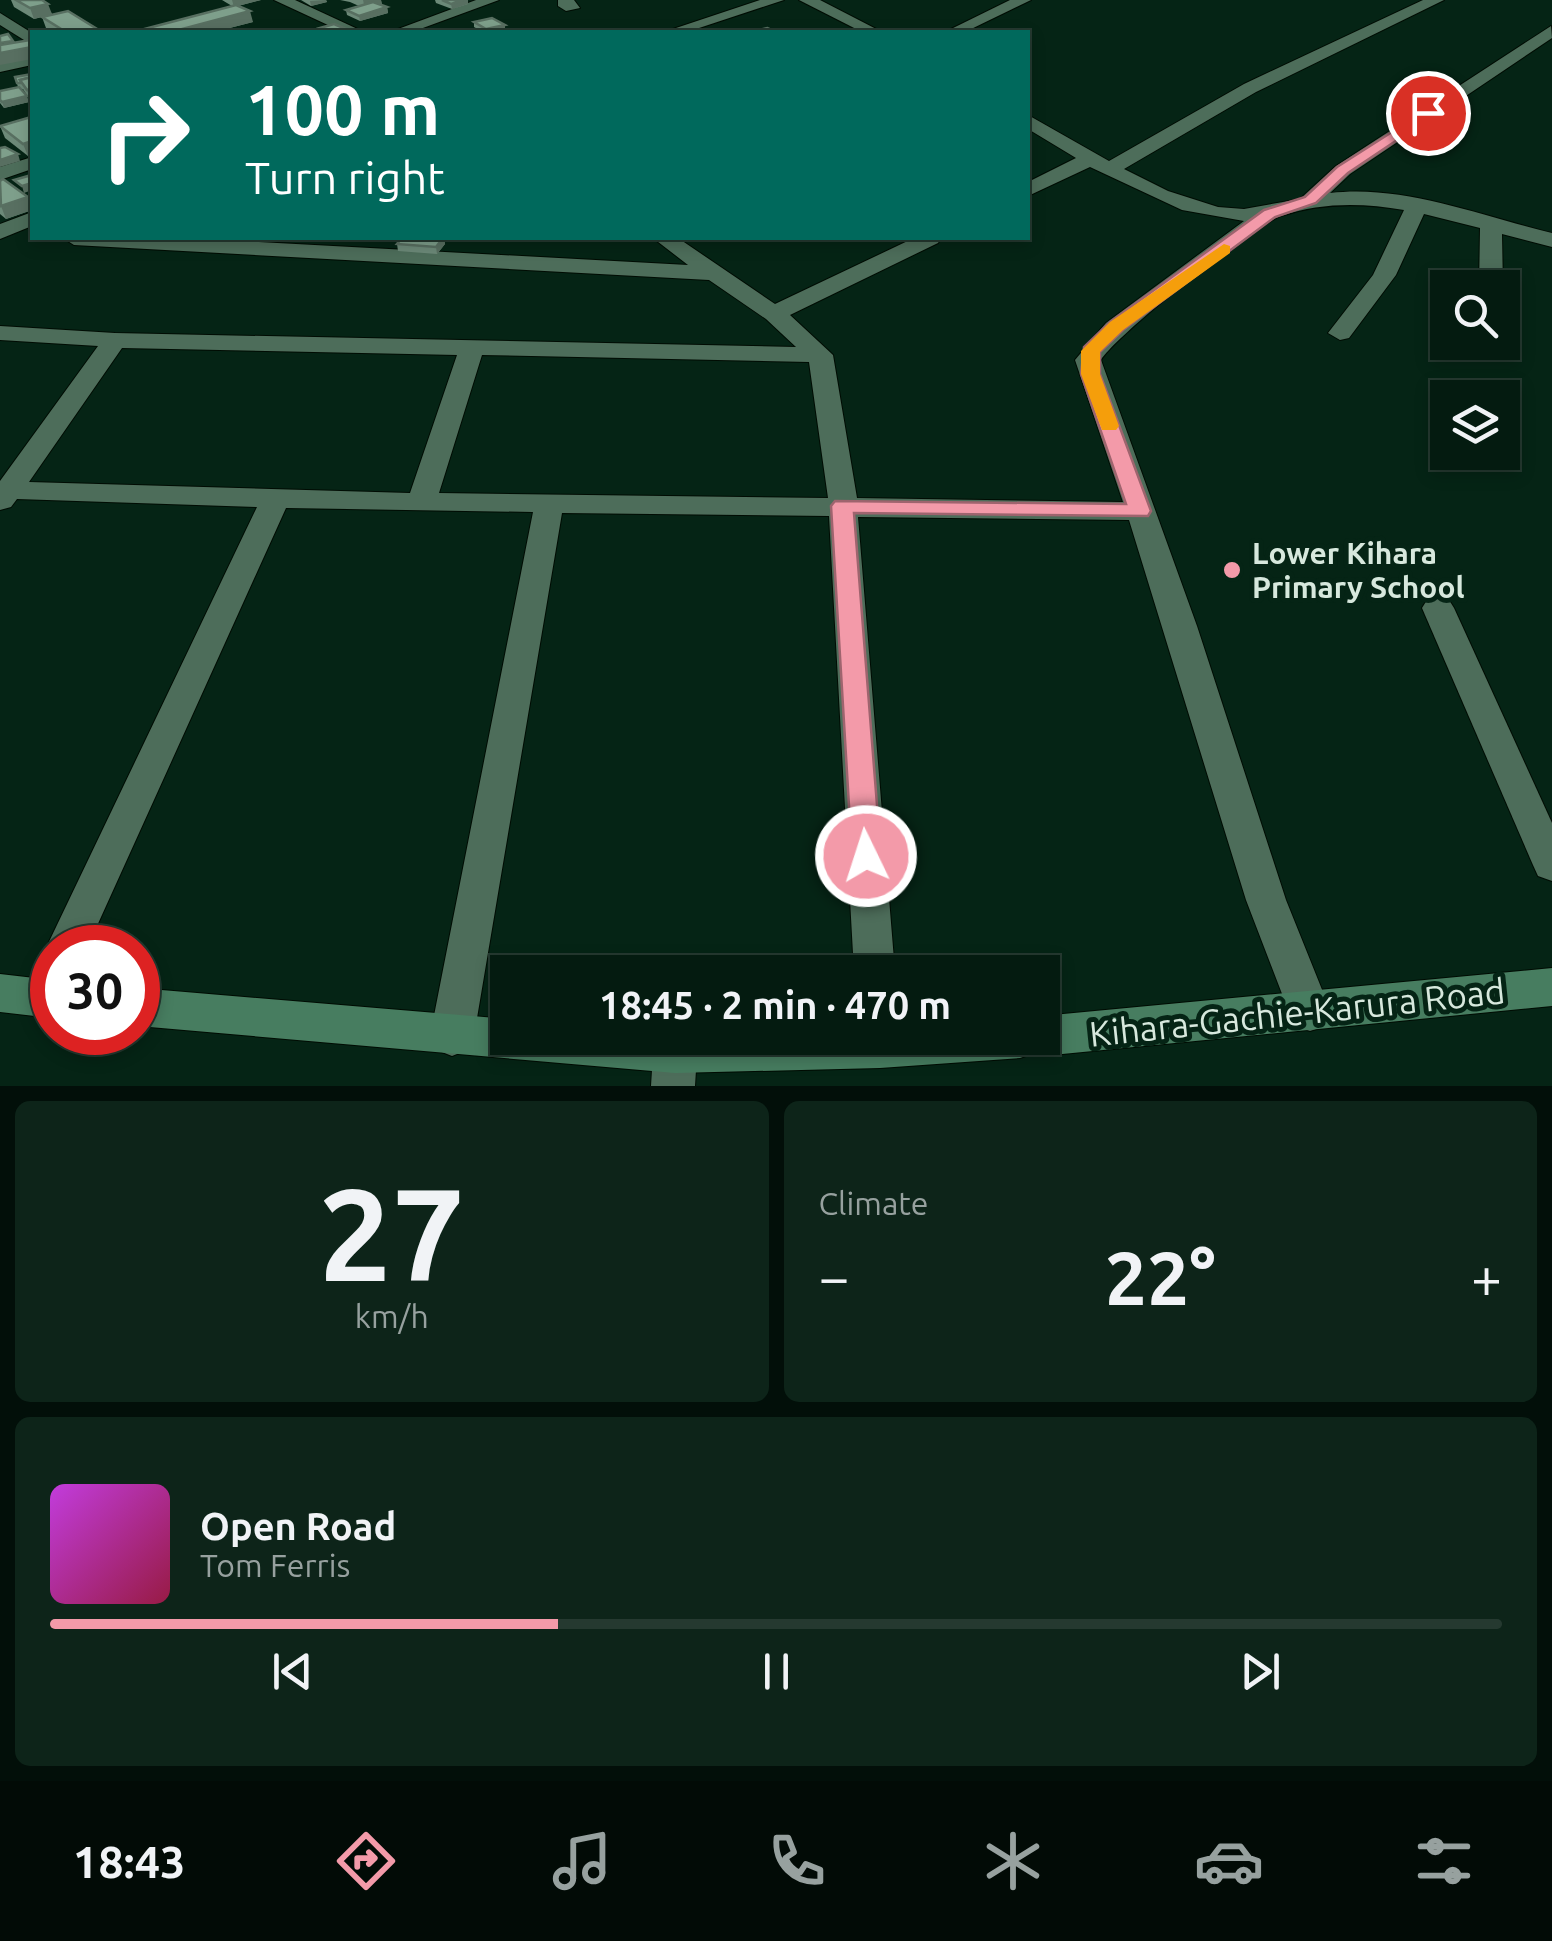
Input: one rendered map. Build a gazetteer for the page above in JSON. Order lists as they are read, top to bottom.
{
  "streets": {
    "street": ["Kihara-Gachie-Karura Road"]
  },
  "places": ["Lower Kihara Primary School"],
  "page": {
    "turn": ["100 m", "Turn right"],
    "limit": "30",
    "trip": "18:45 · 2 min · 470 m",
    "tile": [
      ["27", "km/h"],
      "Climate"
    ],
    "heat": ["−", "22°", "+"],
    "song": ["Open Road", "Tom Ferris"],
    "tabs": "18:43"
  }
}
